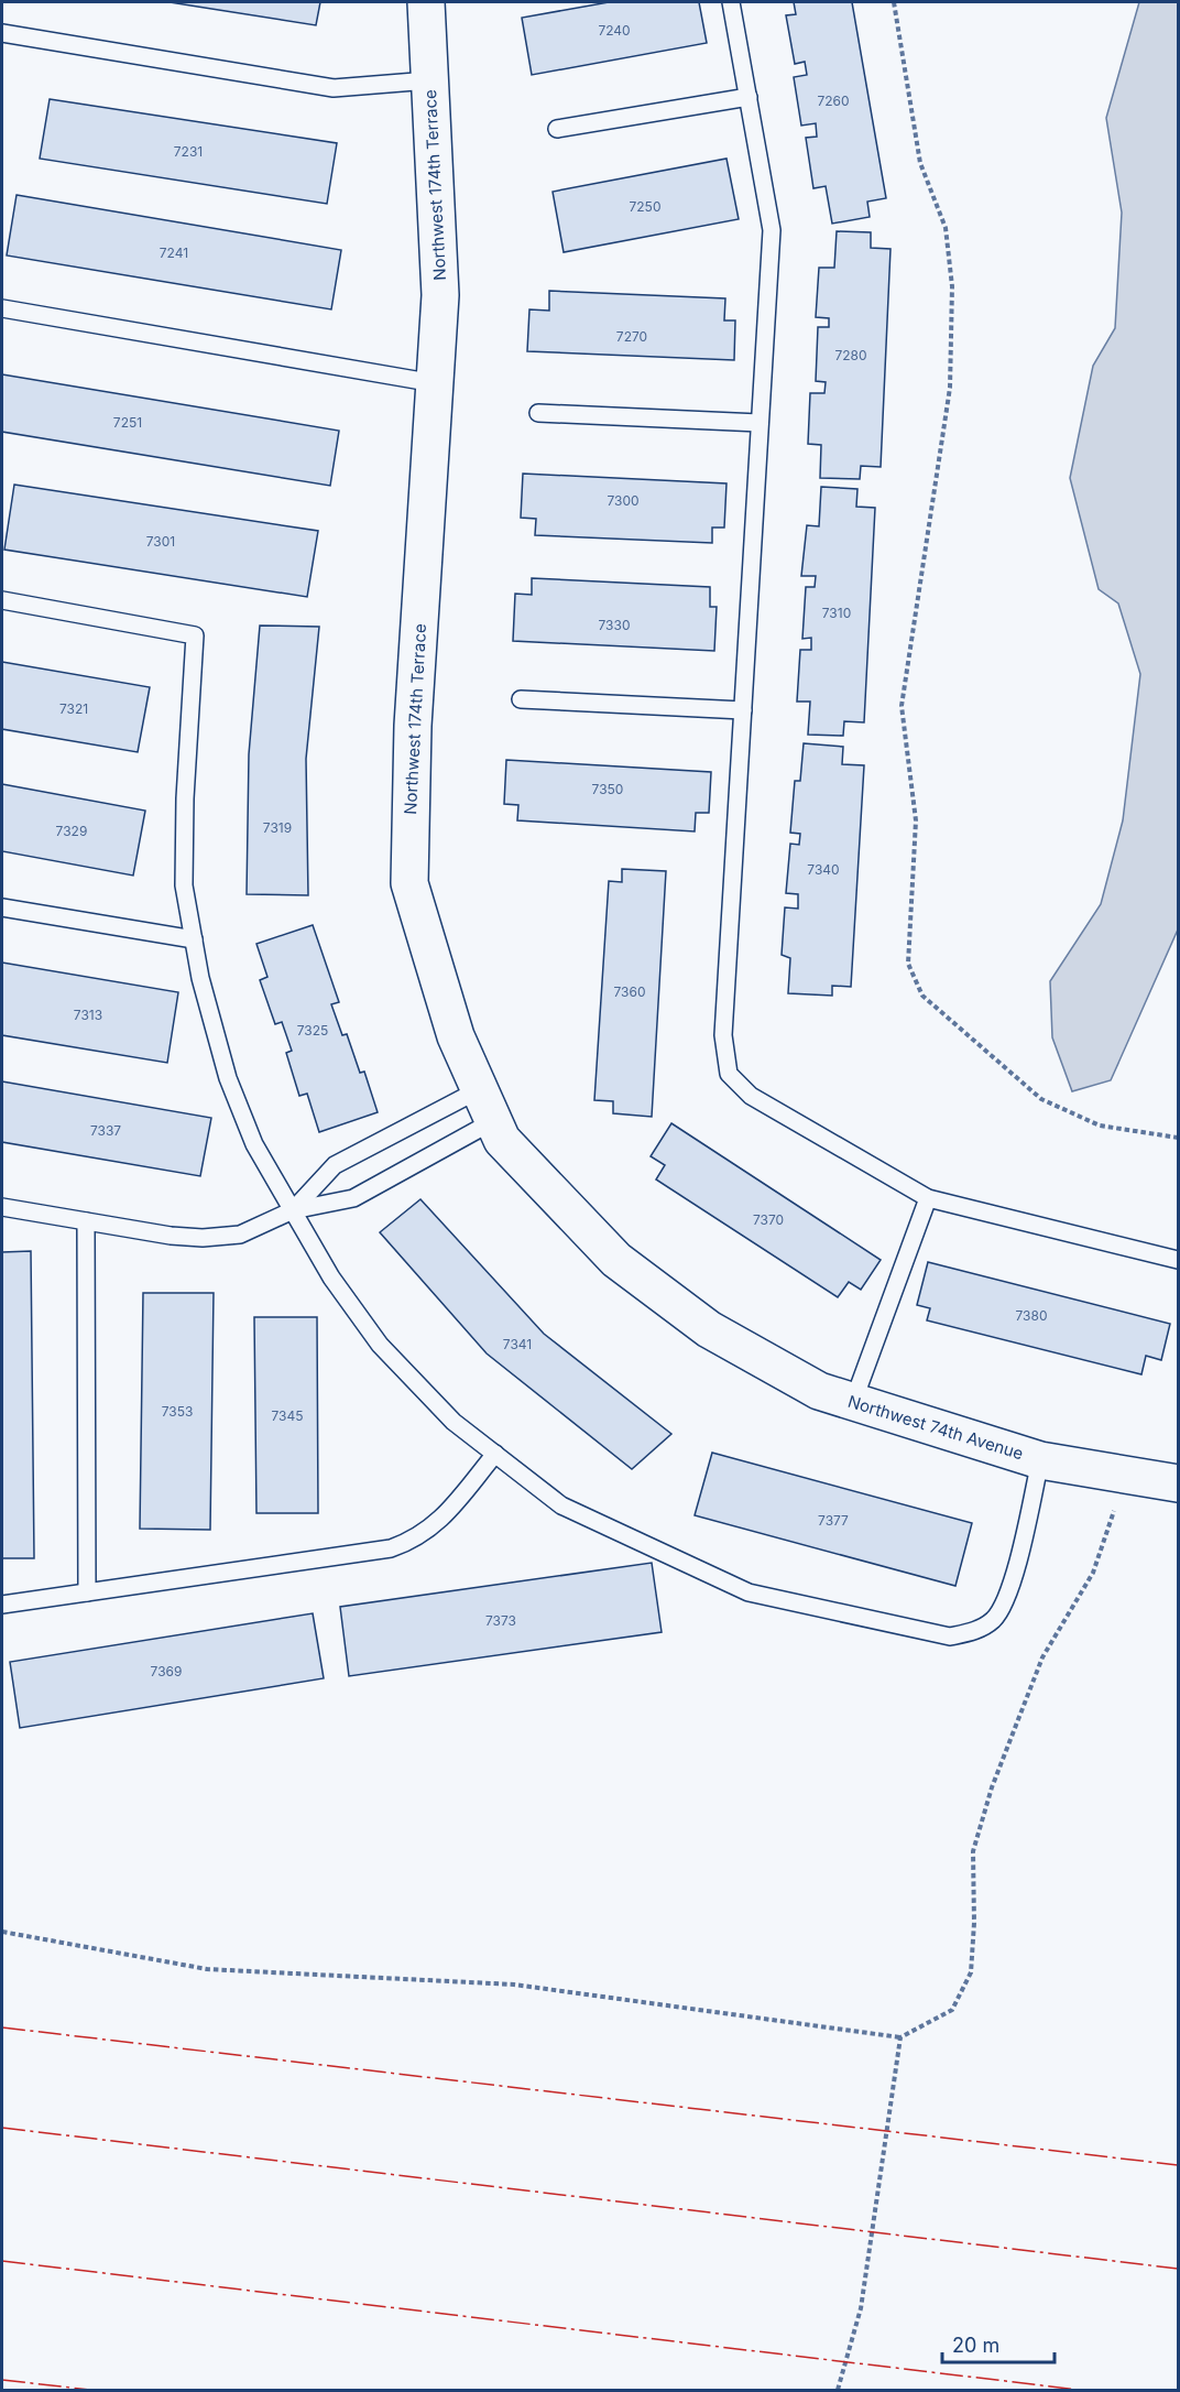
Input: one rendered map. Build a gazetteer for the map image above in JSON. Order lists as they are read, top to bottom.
{
  "streets": {
    "street": ["Northwest 174th Terrace", "Northwest 74th Avenue"]
  },
  "crossings": [
    ["Northwest 174th Terrace", "Northwest 74th Avenue"]
  ],
  "house_numbers": [
    "7240",
    "7260",
    "7231",
    "7250",
    "7241",
    "7270",
    "7280",
    "7251",
    "7300",
    "7301",
    "7310",
    "7330",
    "7321",
    "7350",
    "7319",
    "7329",
    "7340",
    "7360",
    "7313",
    "7325",
    "7337",
    "7370",
    "7380",
    "7341",
    "7353",
    "7345",
    "7377",
    "7373",
    "7369"
  ],
  "scale_bar": "20 m"
}
